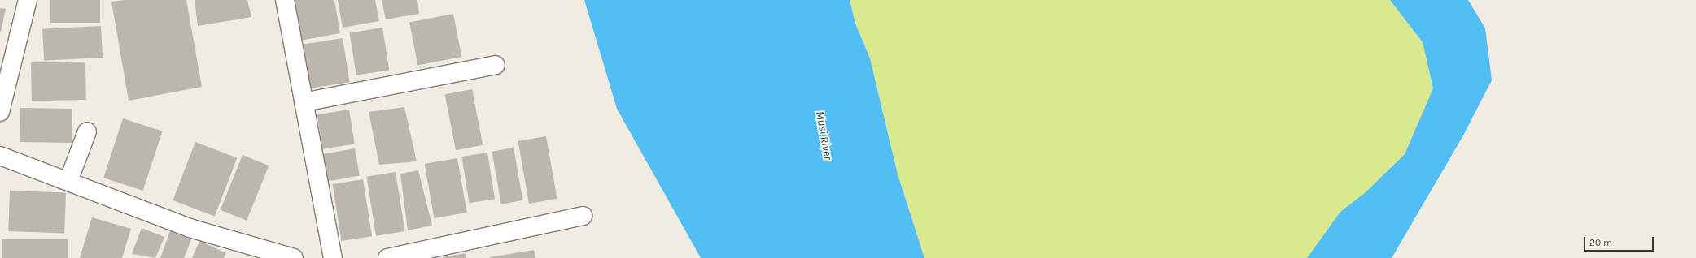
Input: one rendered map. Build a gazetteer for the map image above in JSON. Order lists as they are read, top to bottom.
{
  "water": ["Musi River"],
  "scale_bar": "20 m"
}
